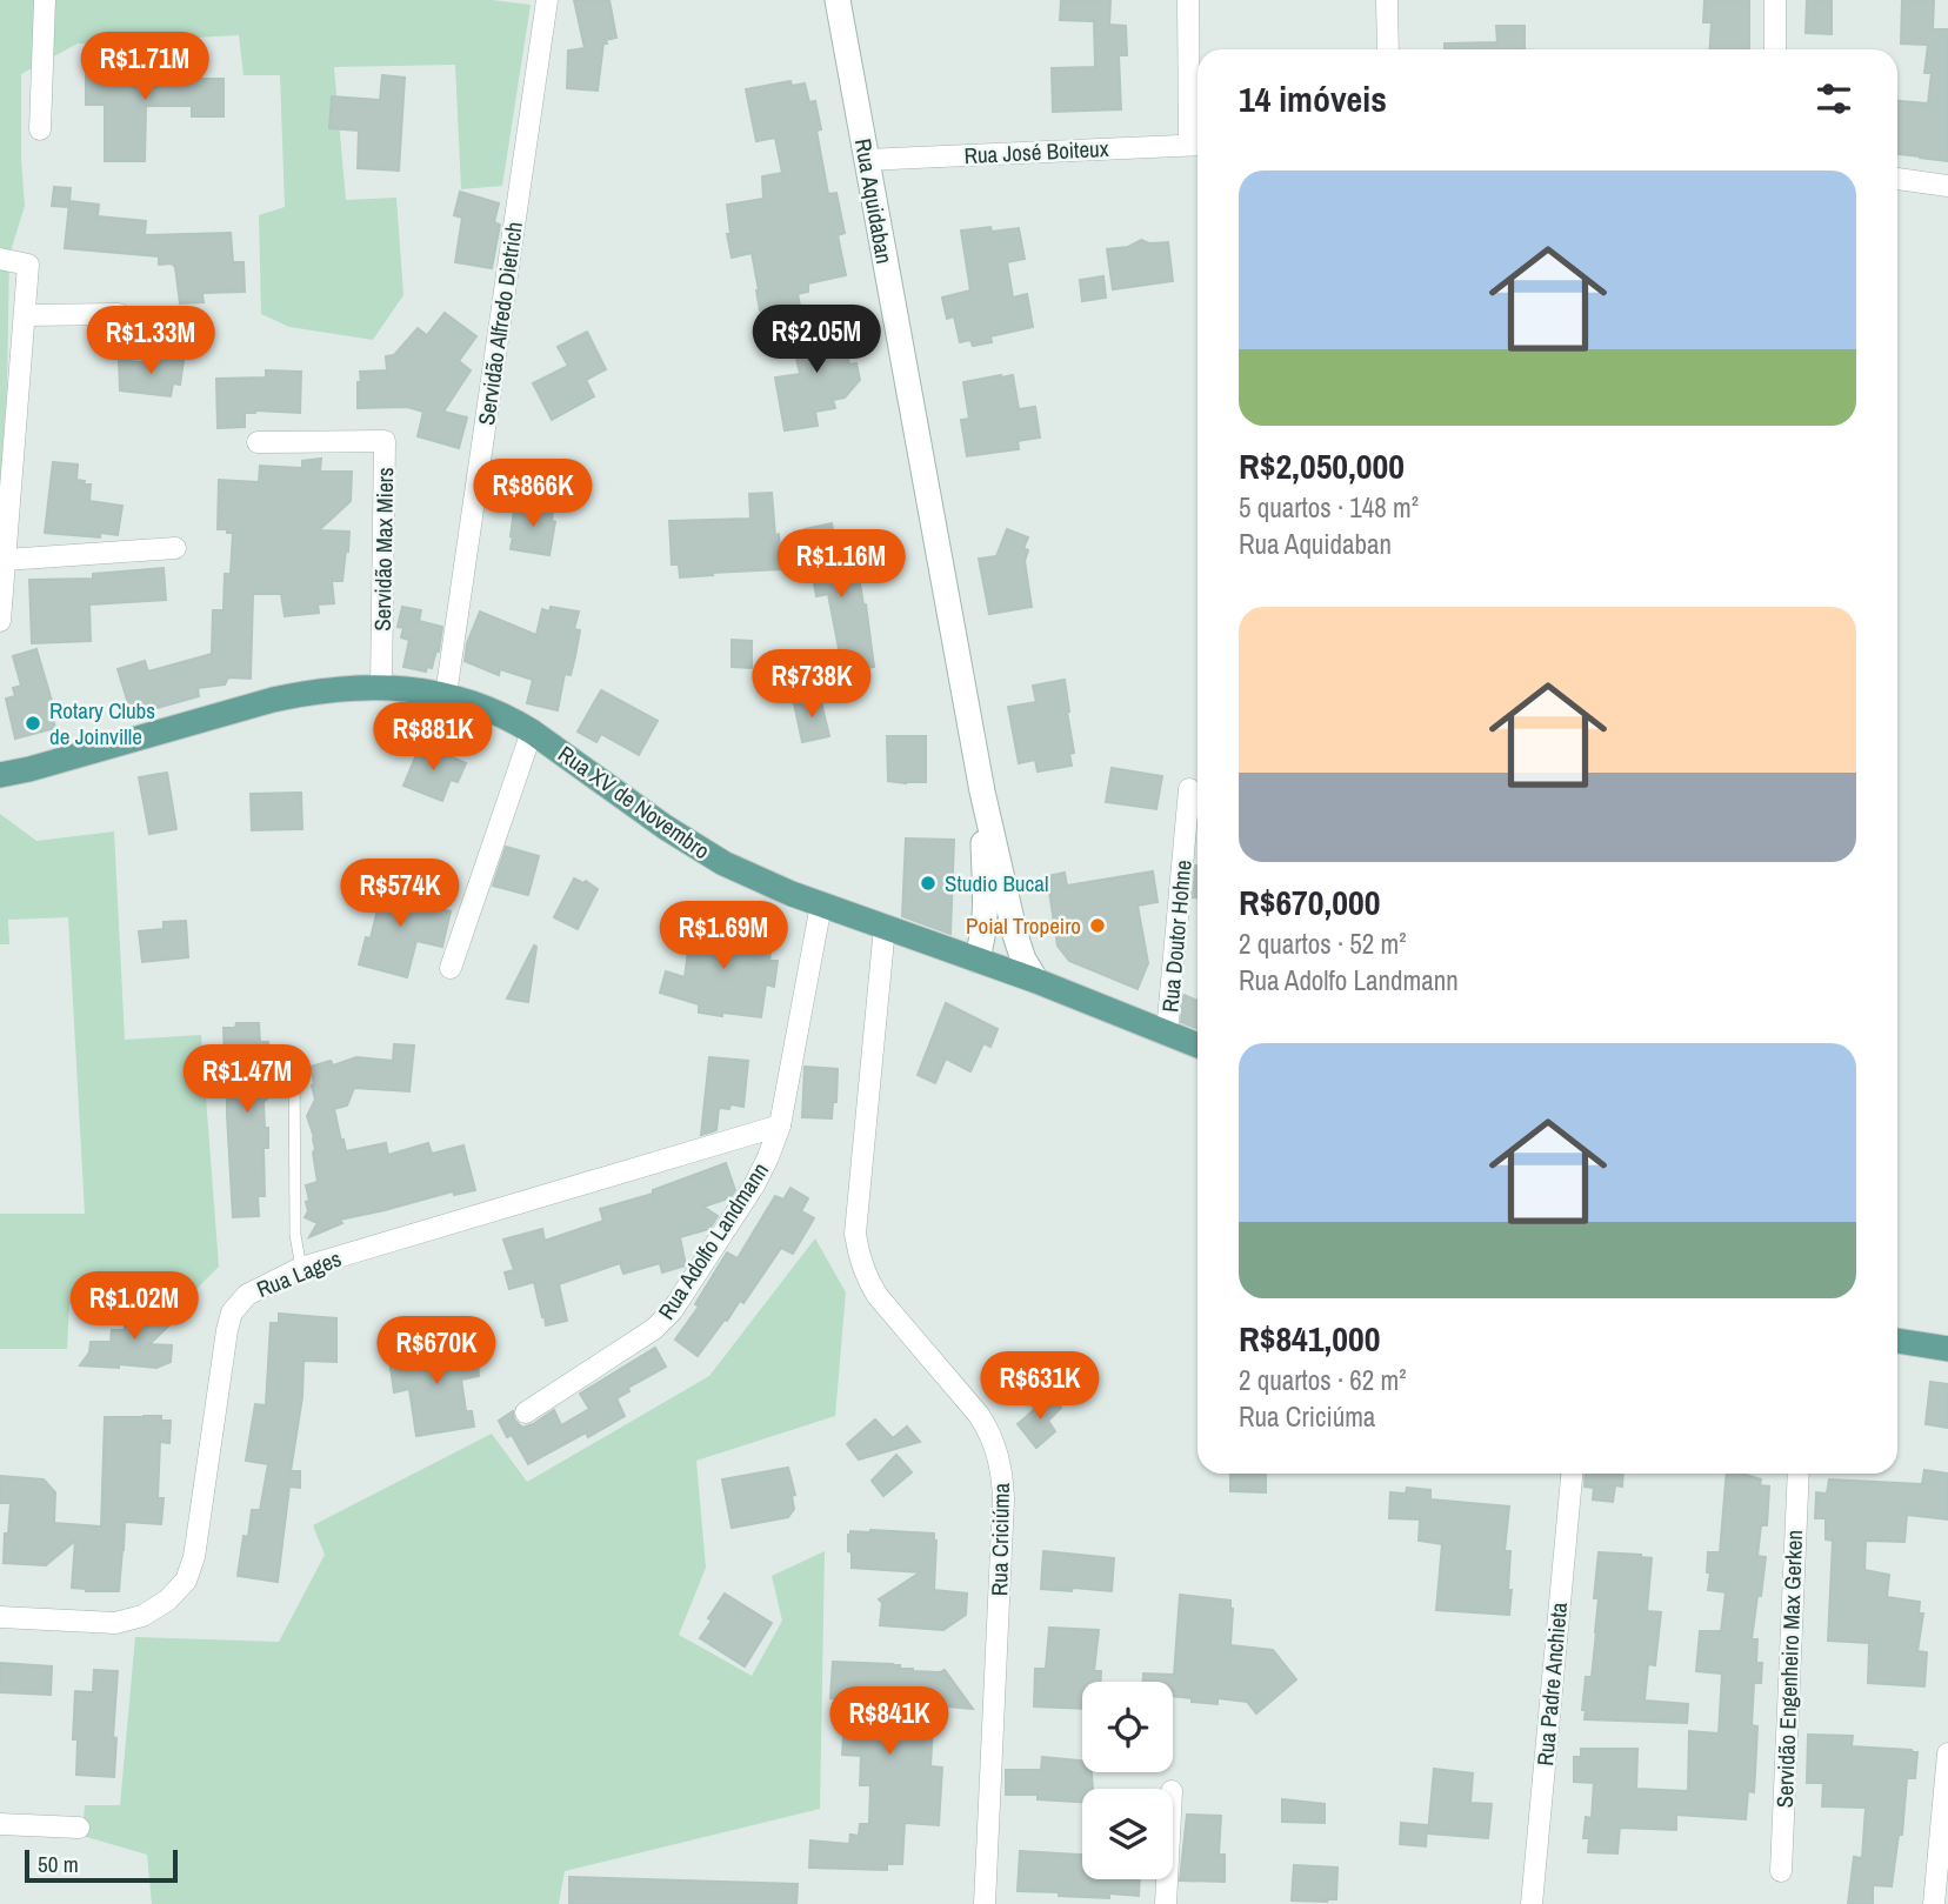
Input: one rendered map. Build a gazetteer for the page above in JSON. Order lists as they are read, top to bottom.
{
  "streets": {
    "main road": ["Rua XV de Novembro"],
    "street": [
      "Rua José Boiteux",
      "Rua Aquidaban",
      "Servidão Alfredo Dietrich",
      "Servidão Max Miers",
      "Rua Doutor Hohne",
      "Rua Adolfo Landmann",
      "Rua Lages",
      "Rua Criciúma",
      "Servidão Engenheiro Max Gerken",
      "Rua Padre Anchieta"
    ]
  },
  "crossings": [
    ["Rua José Boiteux", "Rua Aquidaban"],
    ["Rua Aquidaban", "Rua XV de Novembro"],
    ["Servidão Alfredo Dietrich", "Rua XV de Novembro"],
    ["Servidão Max Miers", "Rua XV de Novembro"],
    ["Rua XV de Novembro", "Rua Doutor Hohne"],
    ["Rua XV de Novembro", "Rua Adolfo Landmann"],
    ["Rua XV de Novembro", "Rua Criciúma"],
    ["Rua Adolfo Landmann", "Rua Lages"]
  ],
  "places": ["Rotary Clubs de Joinville", "Studio Bucal", "Poial Tropeiro"],
  "scale_bar": "50 m",
  "page": {
    "price": [
      "R$1.71M",
      "R$2.05M",
      "R$1.33M",
      "R$866K",
      "R$1.16M",
      "R$738K",
      "R$881K",
      "R$574K",
      "R$1.69M",
      "R$1.47M",
      "R$1.02M",
      "R$670K",
      "R$631K",
      "R$841K"
    ],
    "heading": "14 imóveis",
    "list": [
      {
        "name": "R$2,050,000",
        "note": "5 quartos · 148 m² · Rua Aquidaban"
      },
      {
        "name": "R$670,000",
        "note": "2 quartos · 52 m² · Rua Adolfo Landmann"
      },
      {
        "name": "R$841,000",
        "note": "2 quartos · 62 m² · Rua Criciúma"
      }
    ],
    "scale": "50 m"
  }
}
